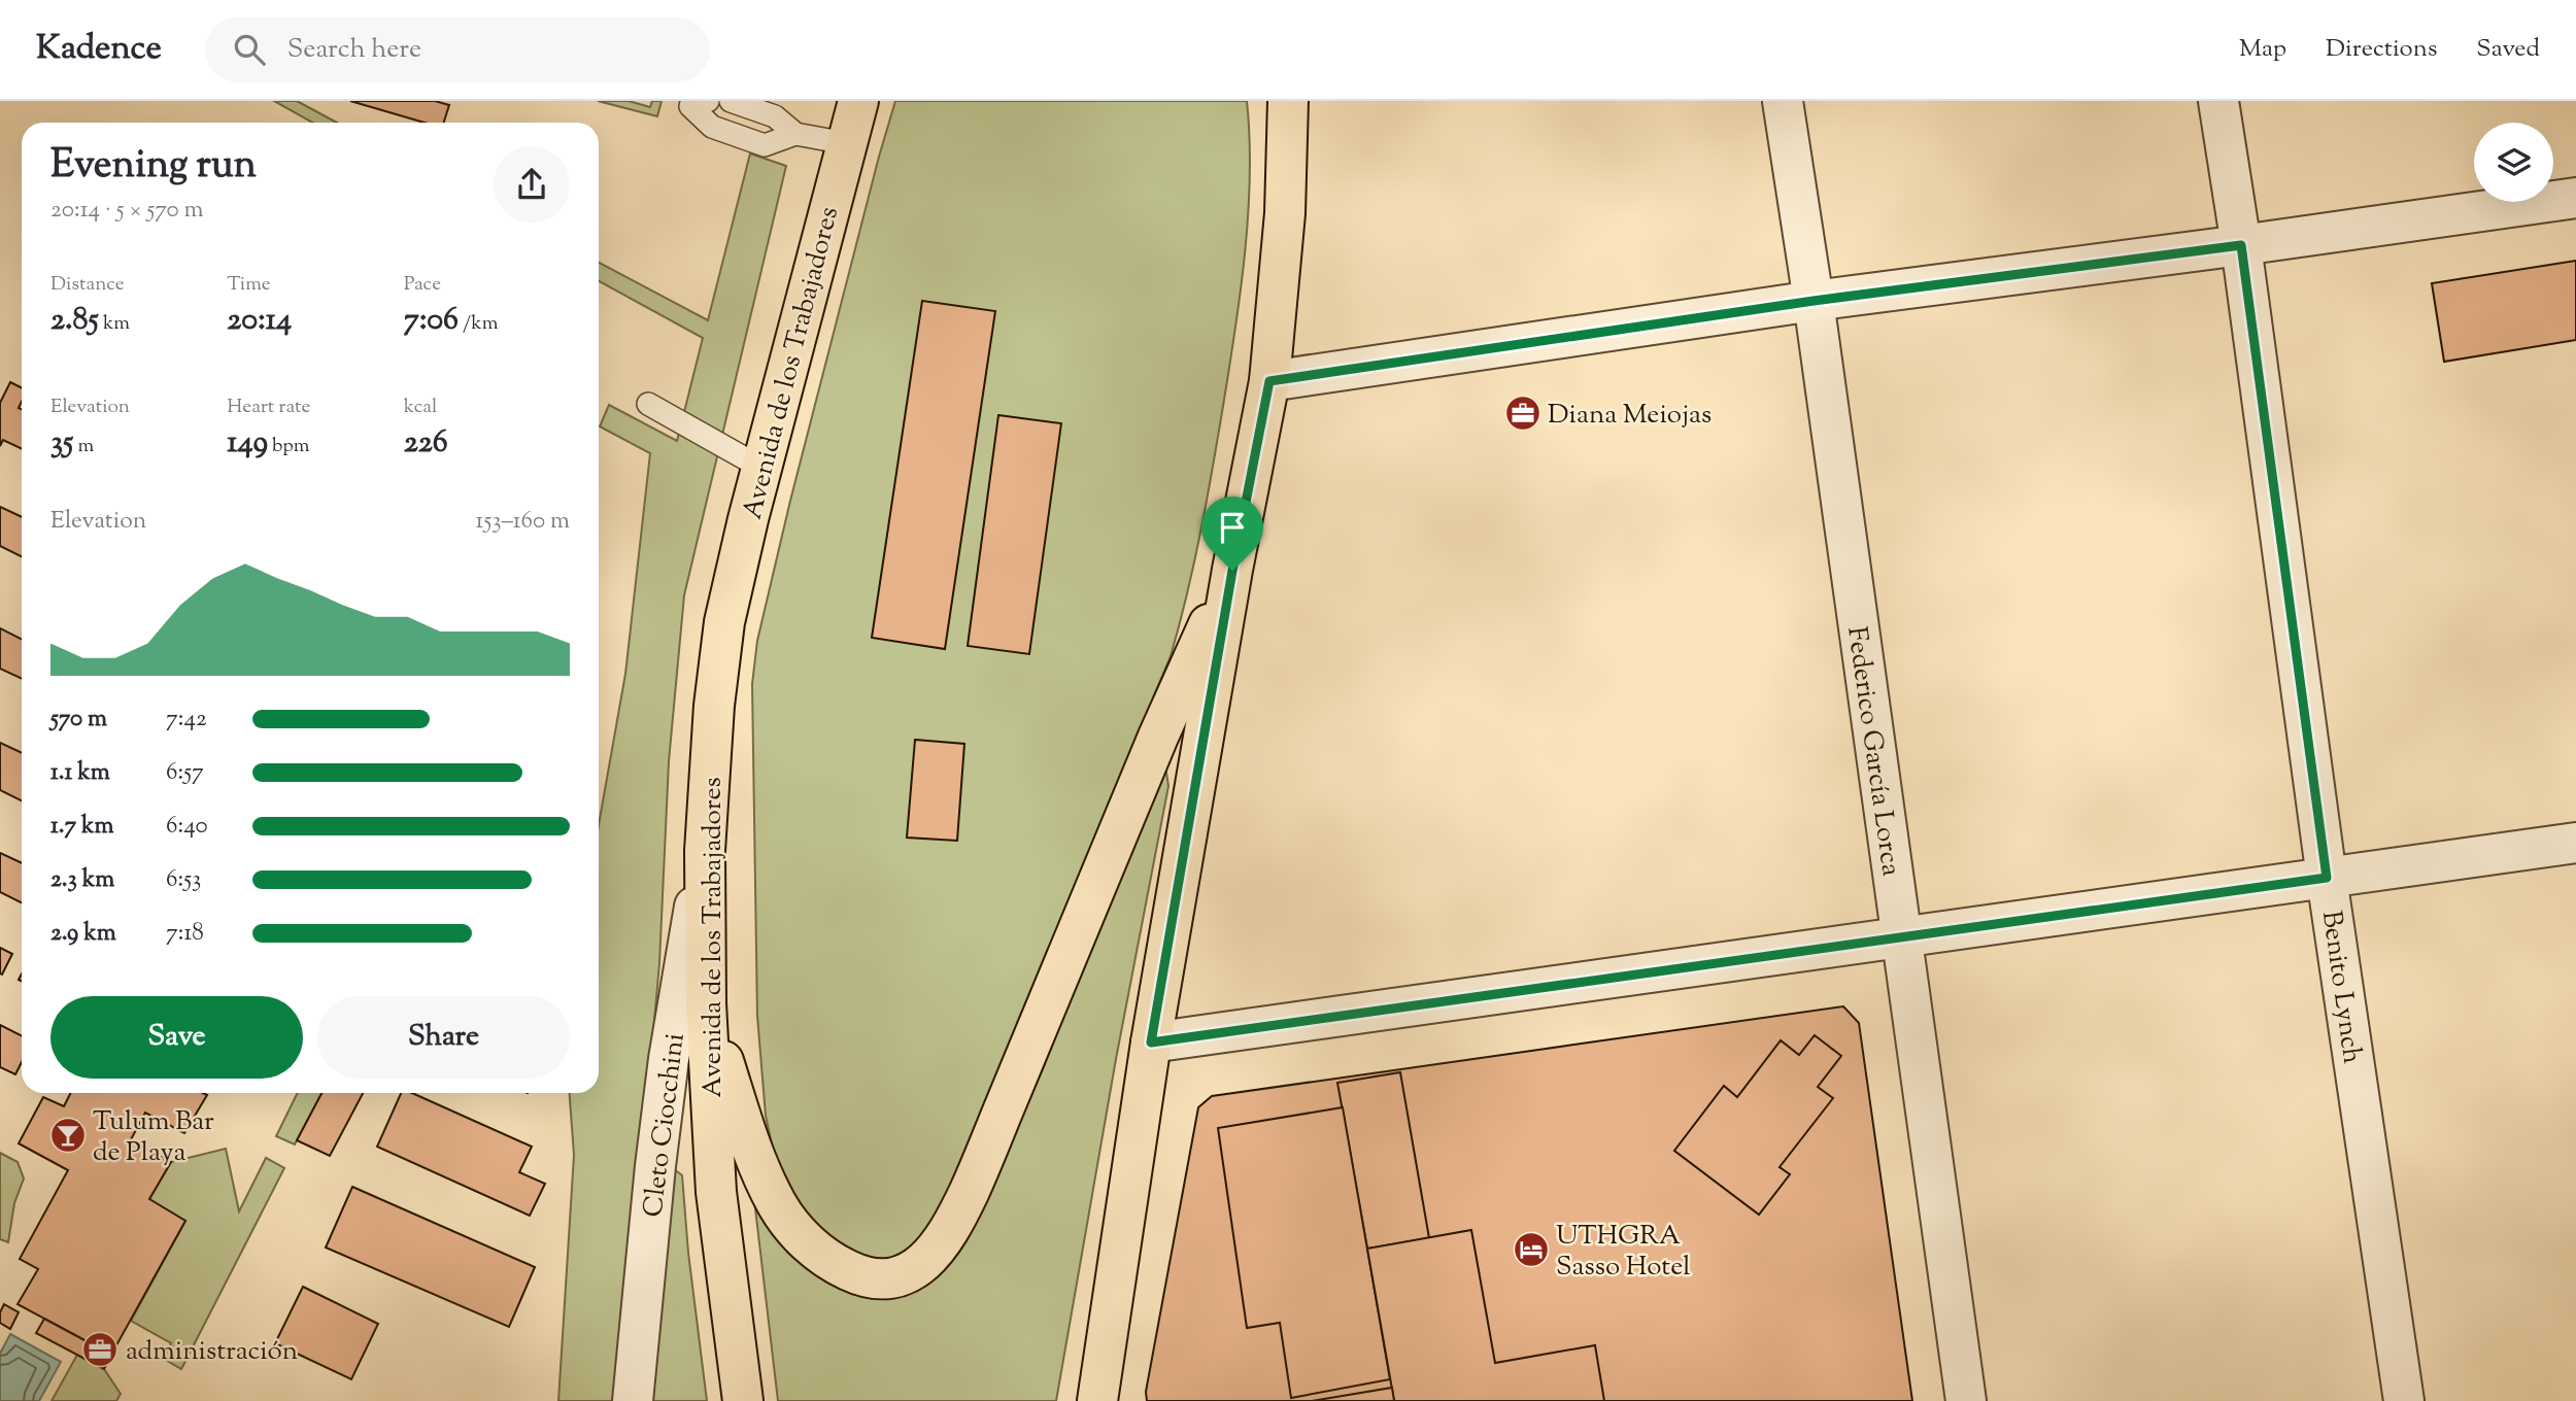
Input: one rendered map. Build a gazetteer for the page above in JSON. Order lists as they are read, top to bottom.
{
  "streets": {
    "main road": ["Avenida de los Trabajadores"],
    "street": ["Federico García Lorca", "Benito Lynch", "Cleto Ciocchini"]
  },
  "crossings": [
    ["Avenida de los Trabajadores", "Cleto Ciocchini"]
  ],
  "places": {
    "office": ["Diana Meiojas", "administración"],
    "bar": ["Tulum Bar de Playa"],
    "hotel": ["UTHGRA Sasso Hotel"]
  },
  "page": {
    "header": "Kadence",
    "search": "Search here",
    "nav": ["Map", "Directions", "Saved"],
    "heading": ["Evening run", "20:14 · 5 × 570 m"],
    "stats": [
      ["Distance", "2.85 km"],
      ["Time", "20:14"],
      ["Pace", "7:06 /km"],
      ["Elevation", "35 m"],
      ["Heart rate", "149 bpm"],
      ["kcal", "226"]
    ],
    "chart": ["Elevation", "153–160 m"],
    "list": [
      {
        "name": "570 m",
        "note": "7:42"
      },
      {
        "name": "1.1 km",
        "note": "6:57"
      },
      {
        "name": "1.7 km",
        "note": "6:40"
      },
      {
        "name": "2.3 km",
        "note": "6:53"
      },
      {
        "name": "2.9 km",
        "note": "7:18"
      }
    ],
    "buttons": ["Save", "Share"]
  }
}
